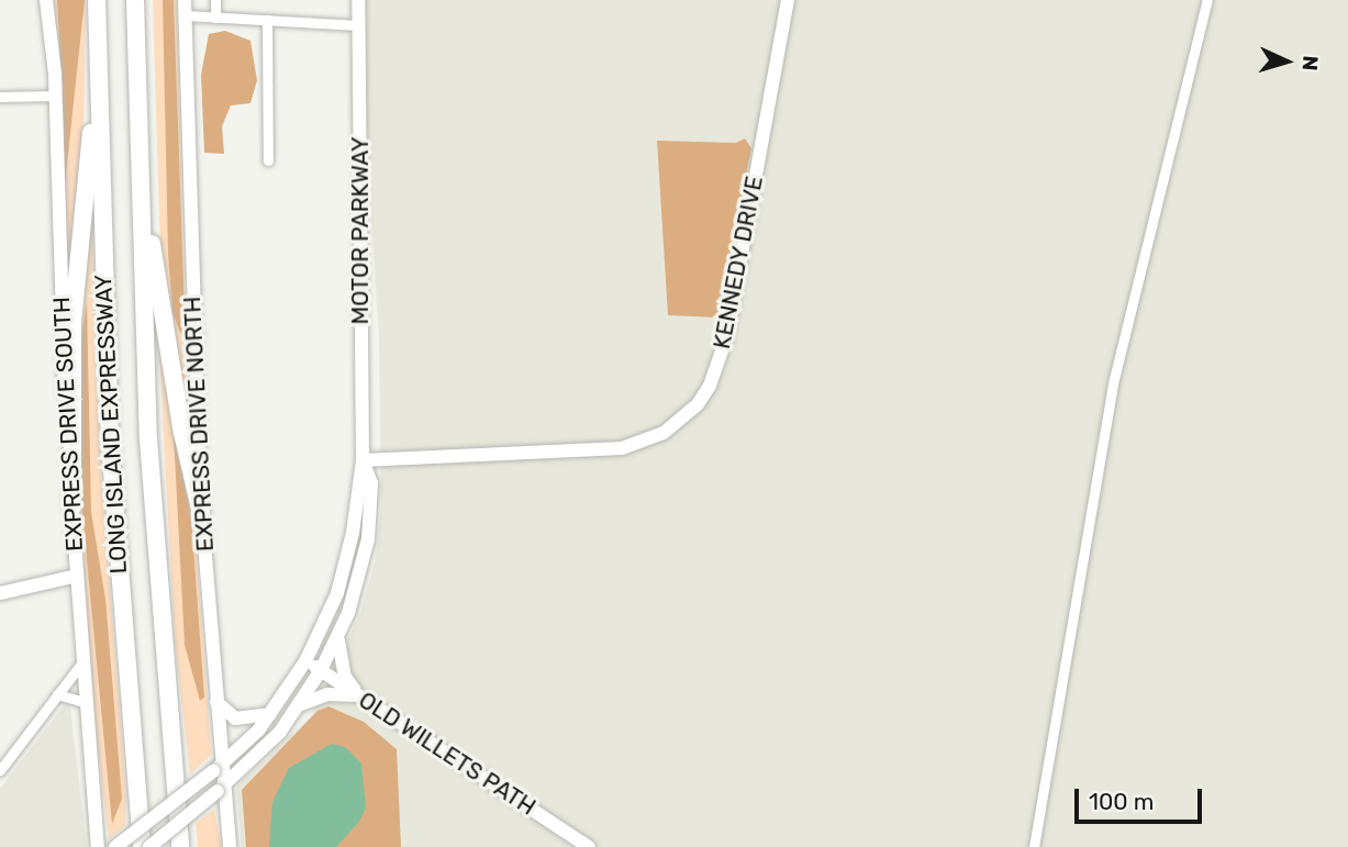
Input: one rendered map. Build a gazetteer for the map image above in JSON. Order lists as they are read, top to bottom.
{
  "streets": {
    "highway": ["LONG ISLAND EXPRESSWAY"],
    "main road": [
      "MOTOR PARKWAY",
      "KENNEDY DRIVE",
      "EXPRESS DRIVE SOUTH",
      "EXPRESS DRIVE NORTH",
      "OLD WILLETS PATH"
    ]
  },
  "crossings": [
    ["MOTOR PARKWAY", "KENNEDY DRIVE"],
    ["MOTOR PARKWAY", "EXPRESS DRIVE NORTH"],
    ["MOTOR PARKWAY", "OLD WILLETS PATH"]
  ],
  "scale_bar": "100 m",
  "north": "right"
}
